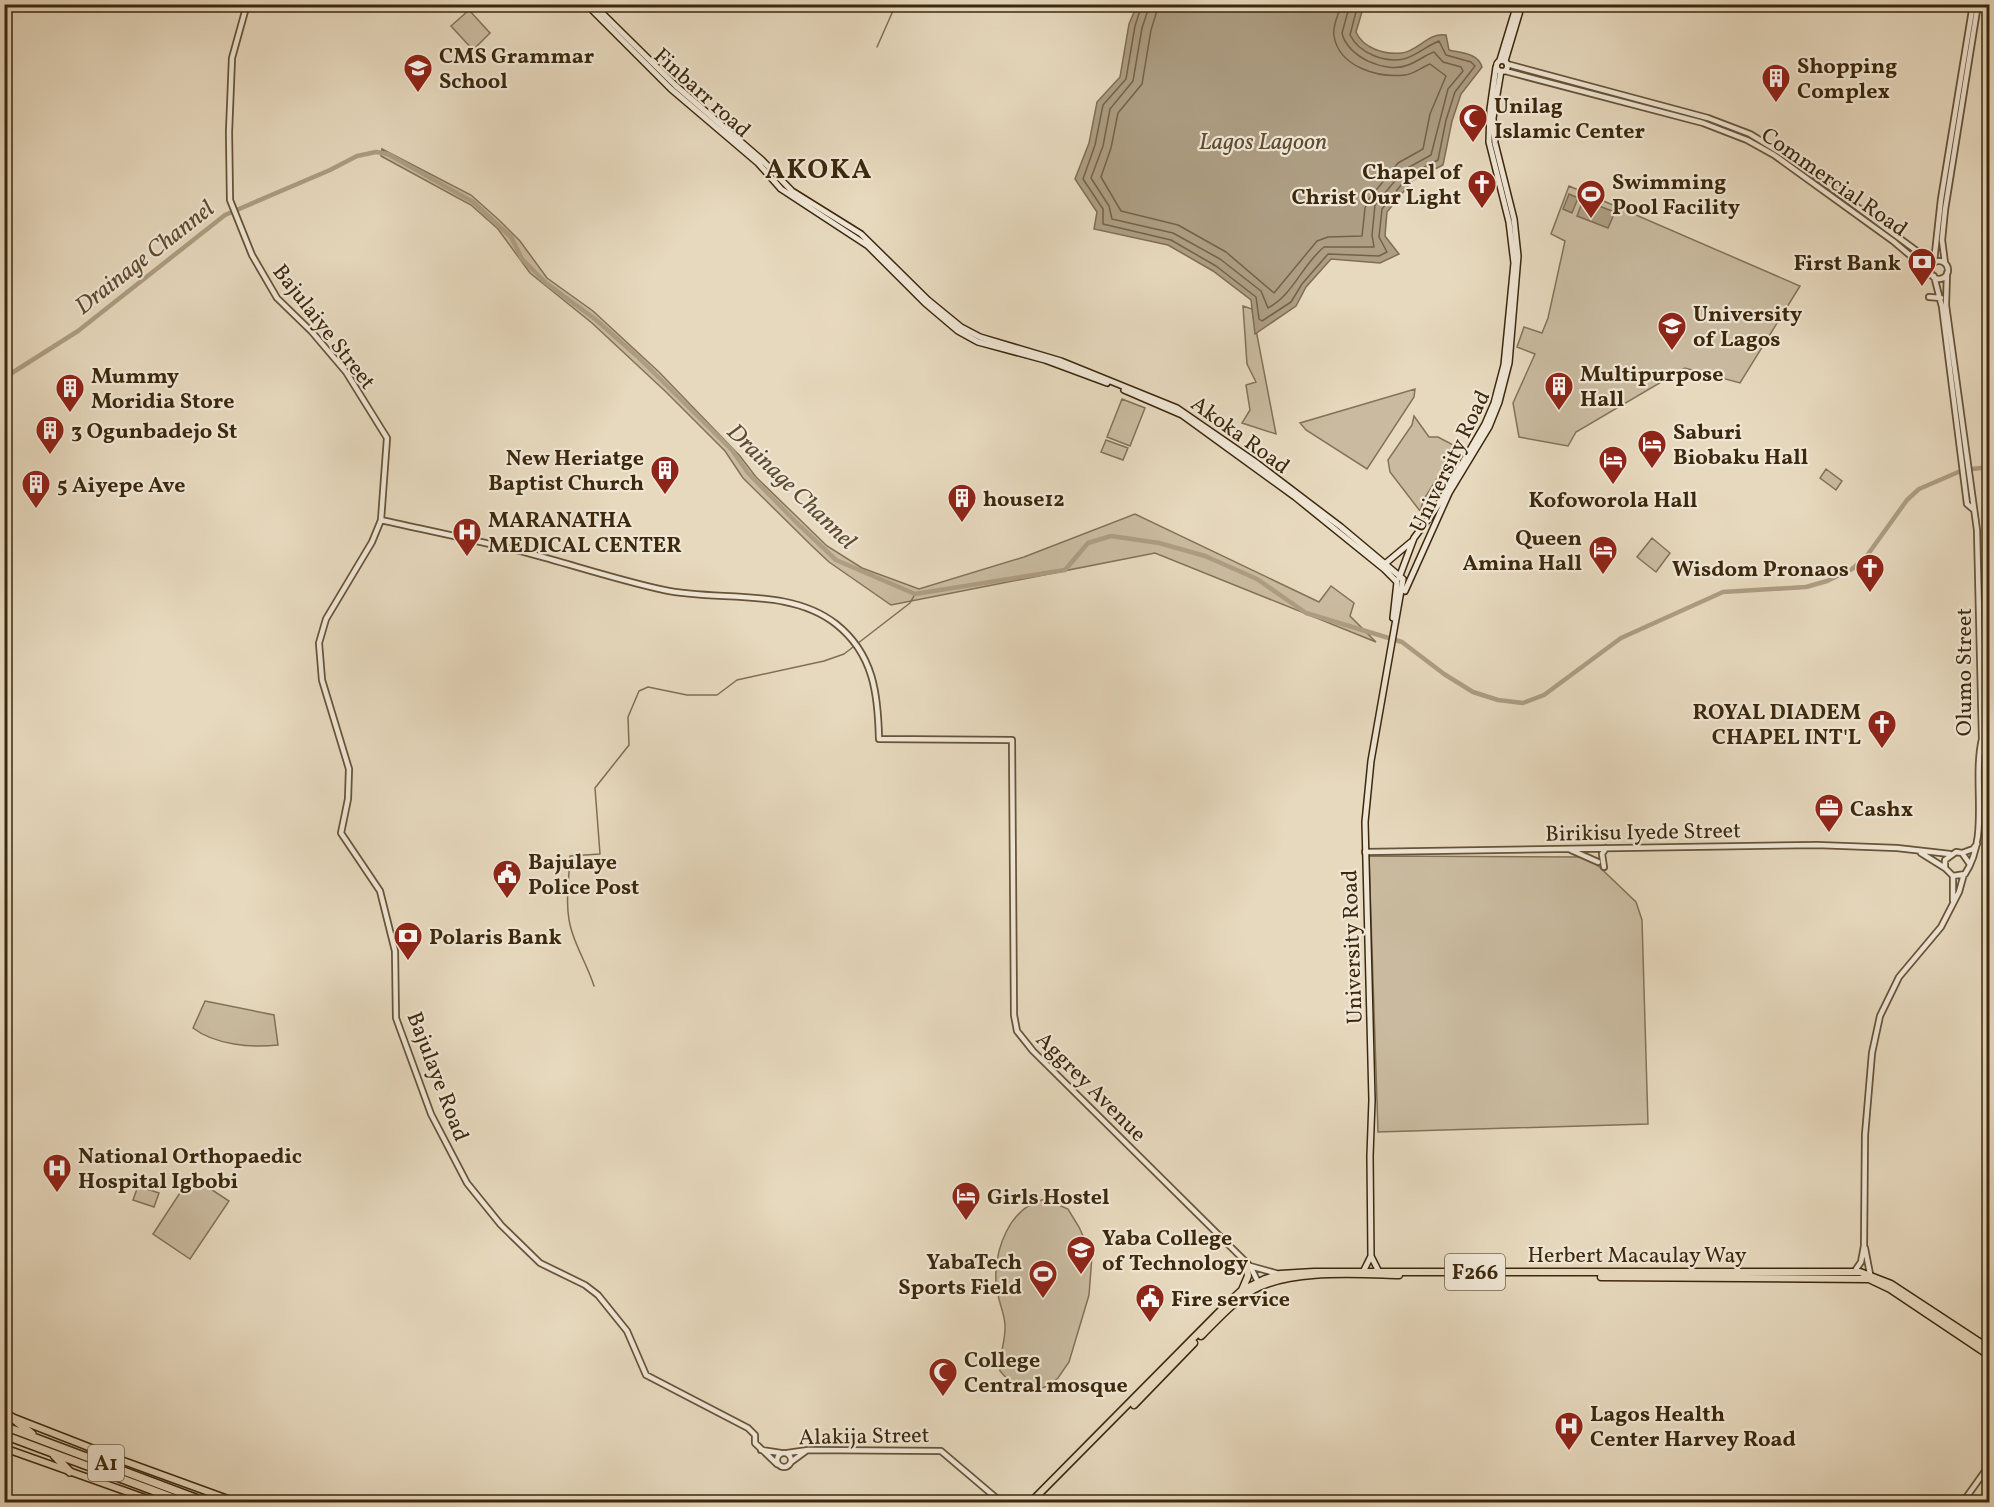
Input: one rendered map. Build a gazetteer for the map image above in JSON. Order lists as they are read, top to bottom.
{
  "streets": {
    "highway": ["A1"],
    "main road": [
      "Finbarr road",
      "Akoka Road",
      "University Road",
      "Herbert Macaulay Way",
      "F266"
    ],
    "street": [
      "Commercial Road",
      "Bajulaiye Street",
      "Olumo Street",
      "Birikisu Iyede Street",
      "Bajulaye Road",
      "Aggrey Avenue",
      "Alakija Street"
    ]
  },
  "crossings": [
    ["Finbarr road", "Akoka Road"],
    ["Commercial Road", "University Road"],
    ["Bajulaiye Street", "Bajulaye Road"],
    ["Bajulaiye Street", "Aggrey Avenue"],
    ["Akoka Road", "University Road"],
    ["University Road", "Birikisu Iyede Street"],
    ["Bajulaye Road", "Alakija Street"]
  ],
  "districts": ["AKOKA"],
  "water": ["Lagos Lagoon", "Drainage Channel"],
  "places": {
    "school or university": ["CMS Grammar School", "University of Lagos", "Yaba College of Technology"],
    "building": [
      "Shopping Complex",
      "Multipurpose Hall",
      "Mummy Moridia Store",
      "3 Ogunbadejo St",
      "New Heriatge Baptist Church",
      "5 Aiyepe Ave",
      "house12"
    ],
    "mosque": ["Unilag Islamic Center", "College Central mosque"],
    "church": ["Chapel of Christ Our Light", "Wisdom Pronaos", "ROYAL DIADEM CHAPEL INT'L"],
    "sports": ["Swimming Pool Facility", "YabaTech Sports Field"],
    "bank": ["First Bank", "Polaris Bank"],
    "hotel": [
      "Saburi Biobaku Hall",
      "Kofoworola Hall",
      "Queen Amina Hall",
      "Girls Hostel"
    ],
    "hospital": ["MARANATHA MEDICAL CENTER", "National Orthopaedic Hospital Igbobi", "Lagos Health Center Harvey Road"],
    "office": ["Cashx"],
    "public building": ["Bajulaye Police Post", "Fire service"]
  }
}
